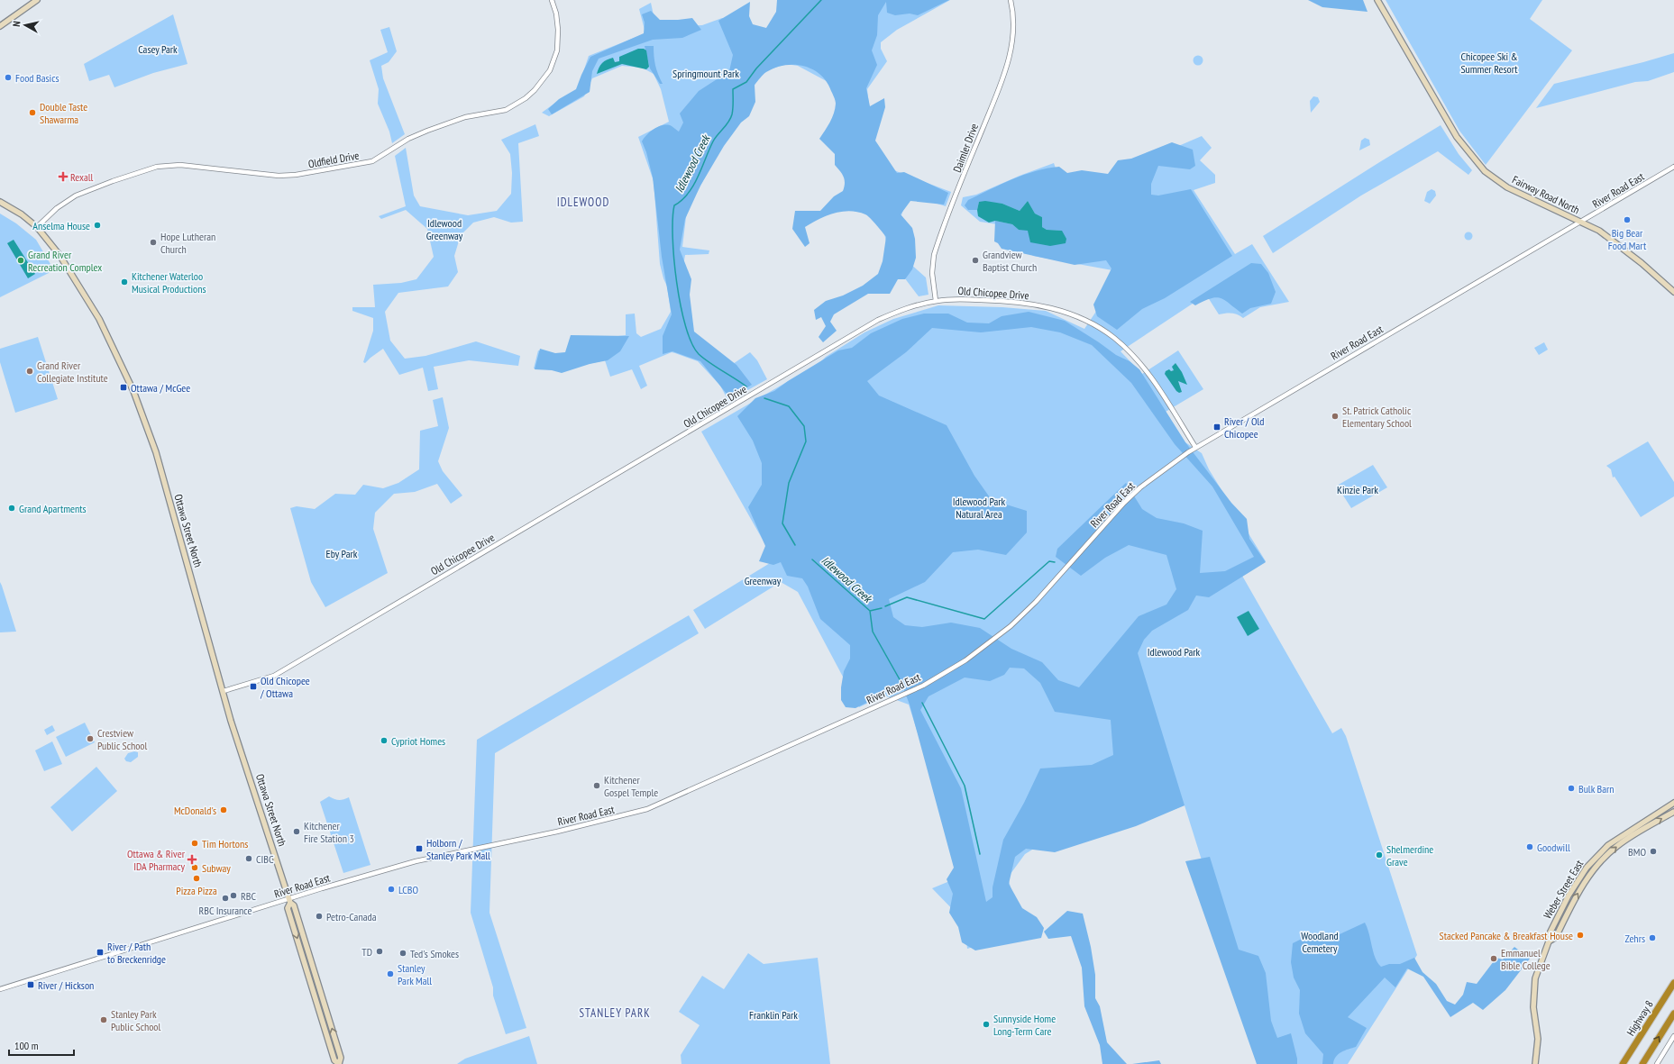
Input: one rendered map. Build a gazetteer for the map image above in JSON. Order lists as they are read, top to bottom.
{
  "streets": {
    "highway": ["Highway 8"],
    "main road": ["Fairway Road North", "Ottawa Street North", "Weber Street East"],
    "street": [
      "Daimler Drive",
      "Oldfield Drive",
      "River Road East",
      "Old Chicopee Drive"
    ]
  },
  "crossings": [
    ["Daimler Drive", "Old Chicopee Drive"],
    ["Oldfield Drive", "Ottawa Street North"],
    ["River Road East", "Fairway Road North"],
    ["River Road East", "Old Chicopee Drive"],
    ["River Road East", "Ottawa Street North"],
    ["Old Chicopee Drive", "Ottawa Street North"]
  ],
  "districts": ["IDLEWOOD", "STANLEY PARK"],
  "water": ["Idlewood Creek"],
  "parks": [
    "Casey Park",
    "Chicopee Ski & Summer Resort",
    "Springmount Park",
    "Idlewood Greenway",
    "Kinzie Park",
    "Idlewood Park Natural Area",
    "Eby Park",
    "Greenway",
    "Idlewood Park",
    "Woodland Cemetery",
    "Franklin Park"
  ],
  "places": {
    "other": [
      "Food Basics",
      "Double Taste Shawarma",
      "Big Bear Food Mart",
      "Anselma House",
      "Hope Lutheran Church",
      "Grand River Recreation Complex",
      "Grandview Baptist Church",
      "Kitchener Waterloo Musical Productions",
      "Grand River Collegiate Institute",
      "St. Patrick Catholic Elementary School",
      "Grand Apartments",
      "Crestview Public School",
      "Cypriot Homes",
      "Kitchener Gospel Temple",
      "Bulk Barn",
      "McDonald's",
      "Kitchener Fire Station 3",
      "Tim Hortons",
      "Goodwill",
      "BMO",
      "Shelmerdine Grave",
      "CIBC",
      "Subway",
      "Pizza Pizza",
      "LCBO",
      "RBC",
      "RBC Insurance",
      "Petro-Canada",
      "Stacked Pancake & Breakfast House",
      "Zehrs",
      "TD",
      "Ted's Smokes",
      "Emmanuel Bible College",
      "Stanley Park Mall",
      "Stanley Park Public School",
      "Sunnyside Home Long-Term Care"
    ],
    "health": ["Rexall", "Ottawa & River IDA Pharmacy"],
    "transit": [
      "Ottawa / McGee",
      "River / Old Chicopee",
      "Old Chicopee / Ottawa",
      "Holborn / Stanley Park Mall",
      "River / Path to Breckenridge",
      "River / Hickson"
    ]
  },
  "scale_bar": "100 m",
  "north": "left"
}
